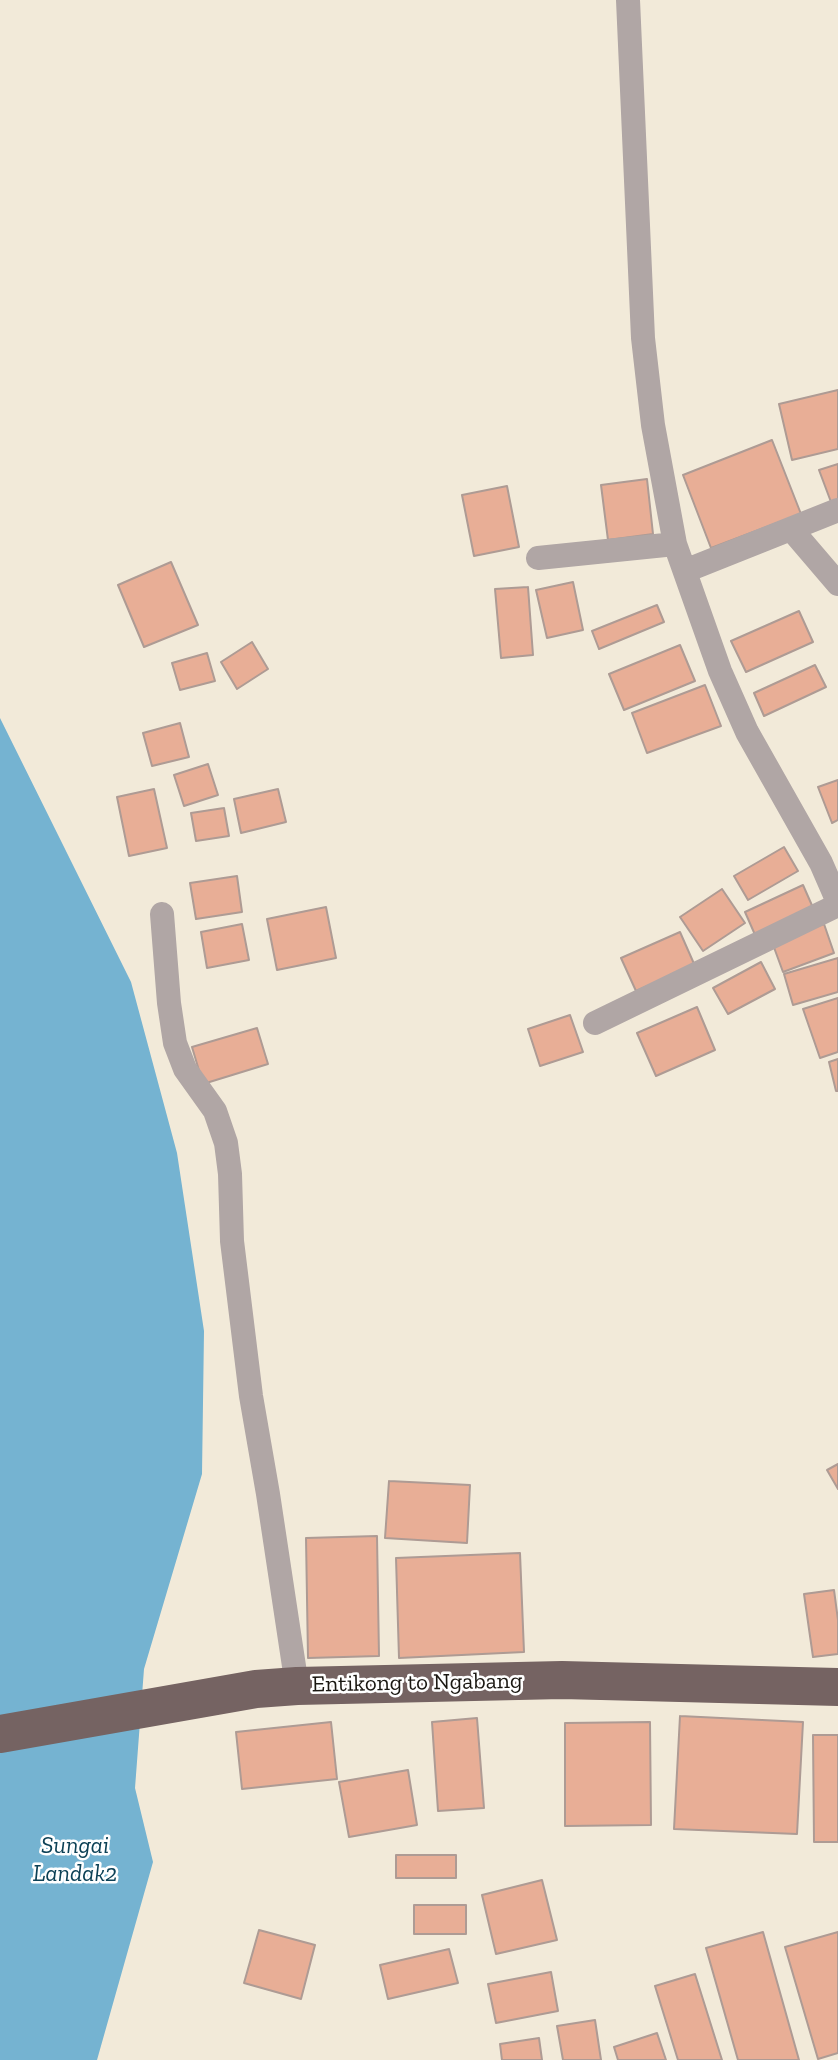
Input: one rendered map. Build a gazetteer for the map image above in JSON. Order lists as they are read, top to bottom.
{
  "streets": {
    "highway": ["Entikong to Ngabang"]
  },
  "water": ["Sungai Landak2"]
}
